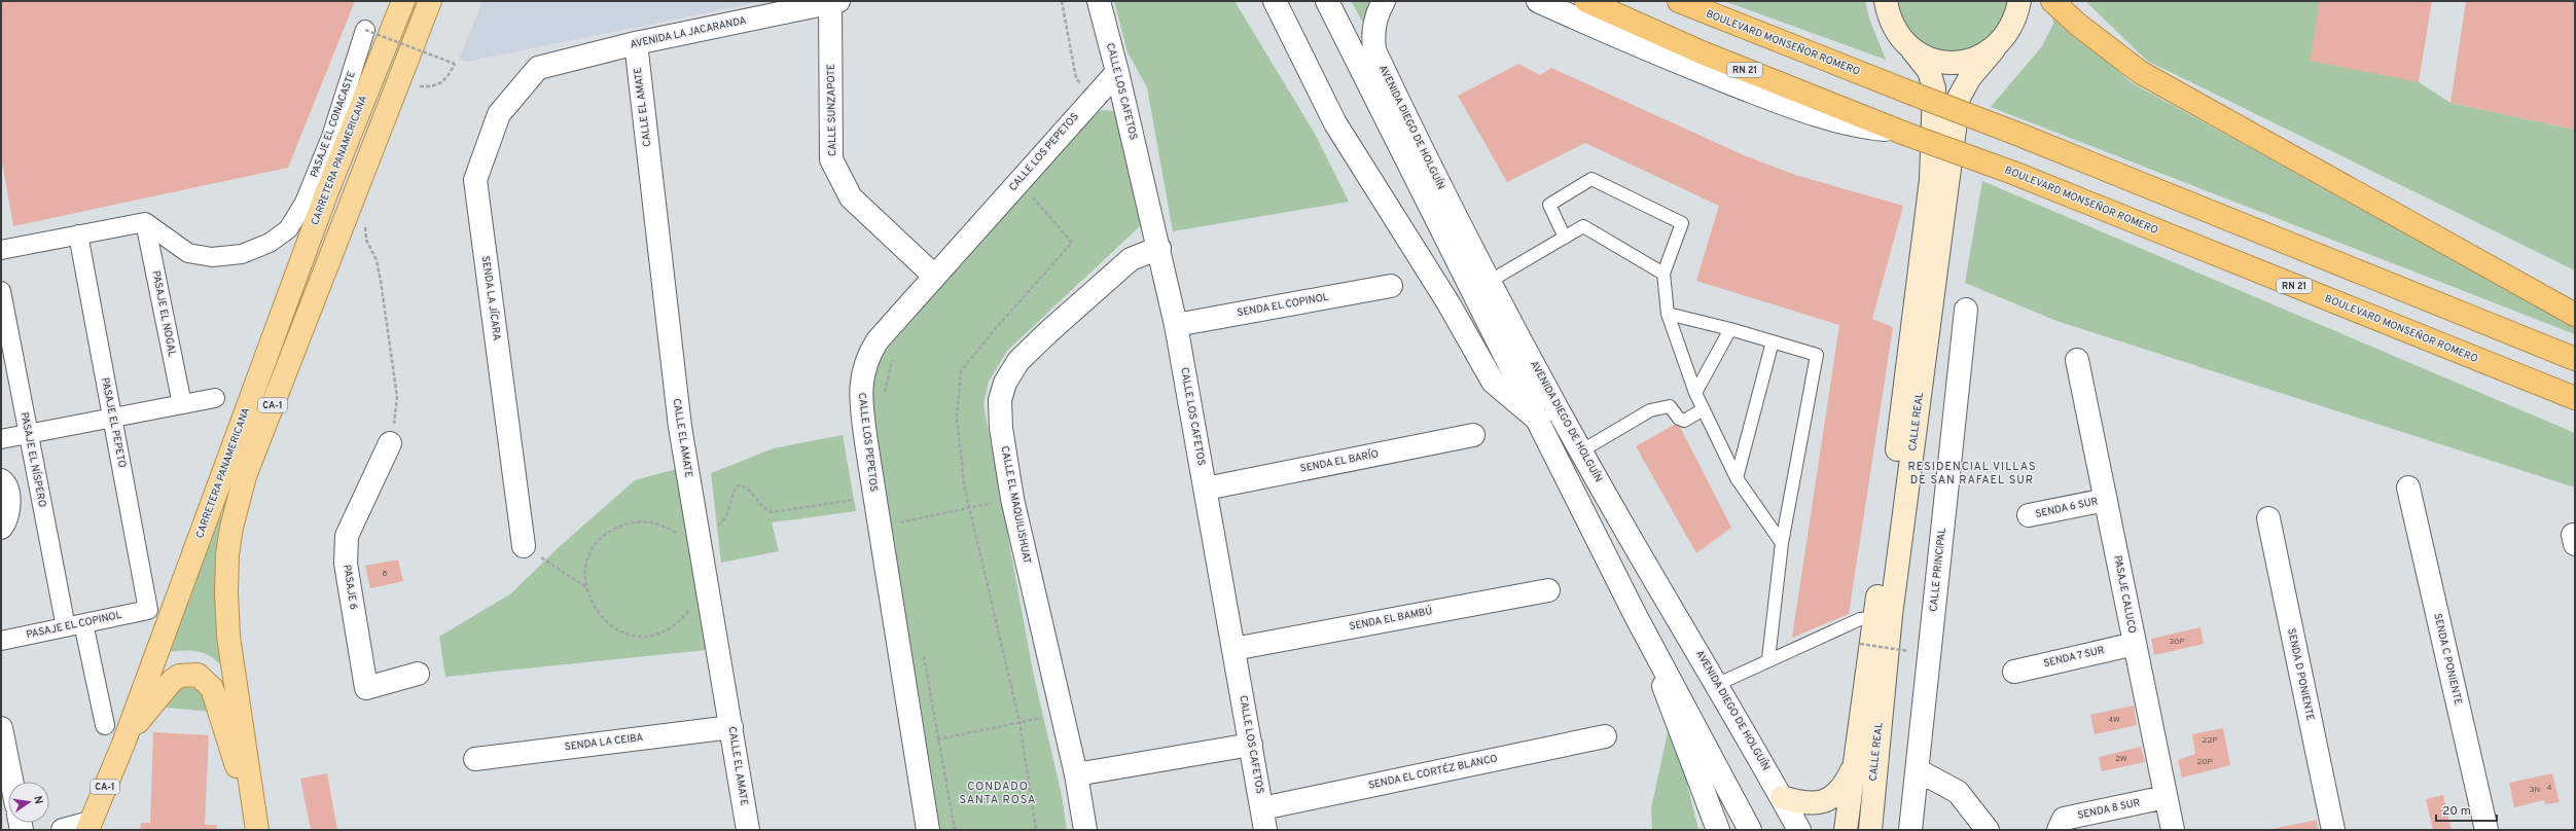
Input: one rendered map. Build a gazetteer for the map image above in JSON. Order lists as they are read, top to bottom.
{
  "streets": {
    "highway": ["BOULEVARD MONSEÑOR ROMERO", "RN 21"],
    "main road": ["CARRETERA PANAMERICANA", "CA-1", "CALLE REAL"],
    "street": [
      "AVENIDA LA JACARANDA",
      "CALLE LOS CAFETOS",
      "CALLE EL AMATE",
      "CALLE SUNZAPOTE",
      "PASAJE EL CONACASTE",
      "AVENIDA DIEGO DE HOLGUÍN",
      "CALLE LOS PEPETOS",
      "SENDA LA JÍCARA",
      "SENDA EL COPINOL",
      "PASAJE EL NOGAL",
      "PASAJE EL PEPETO",
      "PASAJE EL NÍSPERO",
      "SENDA EL BARÍO",
      "CALLE EL MAQUILISHUAT",
      "SENDA 6 SUR",
      "CALLE PRINCIPAL",
      "PASAJE 6",
      "PASAJE CALUCO",
      "SENDA EL BAMBÚ",
      "PASAJE EL COPINOL",
      "SENDA 7 SUR",
      "SENDA C PONIENTE",
      "SENDA D PONIENTE",
      "SENDA LA CEIBA",
      "SENDA EL CORTÉZ BLANCO",
      "SENDA 8 SUR"
    ]
  },
  "crossings": [
    ["AVENIDA LA JACARANDA", "CALLE EL AMATE"],
    ["AVENIDA LA JACARANDA", "CALLE SUNZAPOTE"],
    ["AVENIDA LA JACARANDA", "SENDA LA JÍCARA"],
    ["CALLE LOS CAFETOS", "CALLE LOS PEPETOS"],
    ["CALLE LOS CAFETOS", "SENDA EL COPINOL"],
    ["CALLE LOS CAFETOS", "SENDA EL BARÍO"],
    ["CALLE LOS CAFETOS", "CALLE EL MAQUILISHUAT"],
    ["CALLE LOS CAFETOS", "SENDA EL BAMBÚ"],
    ["CALLE LOS CAFETOS", "SENDA EL CORTÉZ BLANCO"],
    ["CALLE EL AMATE", "SENDA LA CEIBA"],
    ["CALLE SUNZAPOTE", "CALLE LOS PEPETOS"],
    ["PASAJE EL CONACASTE", "PASAJE EL NOGAL"],
    ["PASAJE EL PEPETO", "PASAJE EL COPINOL"],
    ["PASAJE EL NÍSPERO", "PASAJE EL COPINOL"],
    ["SENDA 6 SUR", "PASAJE CALUCO"],
    ["PASAJE CALUCO", "SENDA 7 SUR"],
    ["PASAJE CALUCO", "SENDA 8 SUR"]
  ],
  "districts": ["RESIDENCIAL VILLAS DE SAN RAFAEL SUR", "CONDADO SANTA ROSA"],
  "house_numbers": [
    "8",
    "30P",
    "4W",
    "22P",
    "2W",
    "20P",
    "4",
    "3N"
  ],
  "scale_bar": "20 m",
  "north": "right"
}
